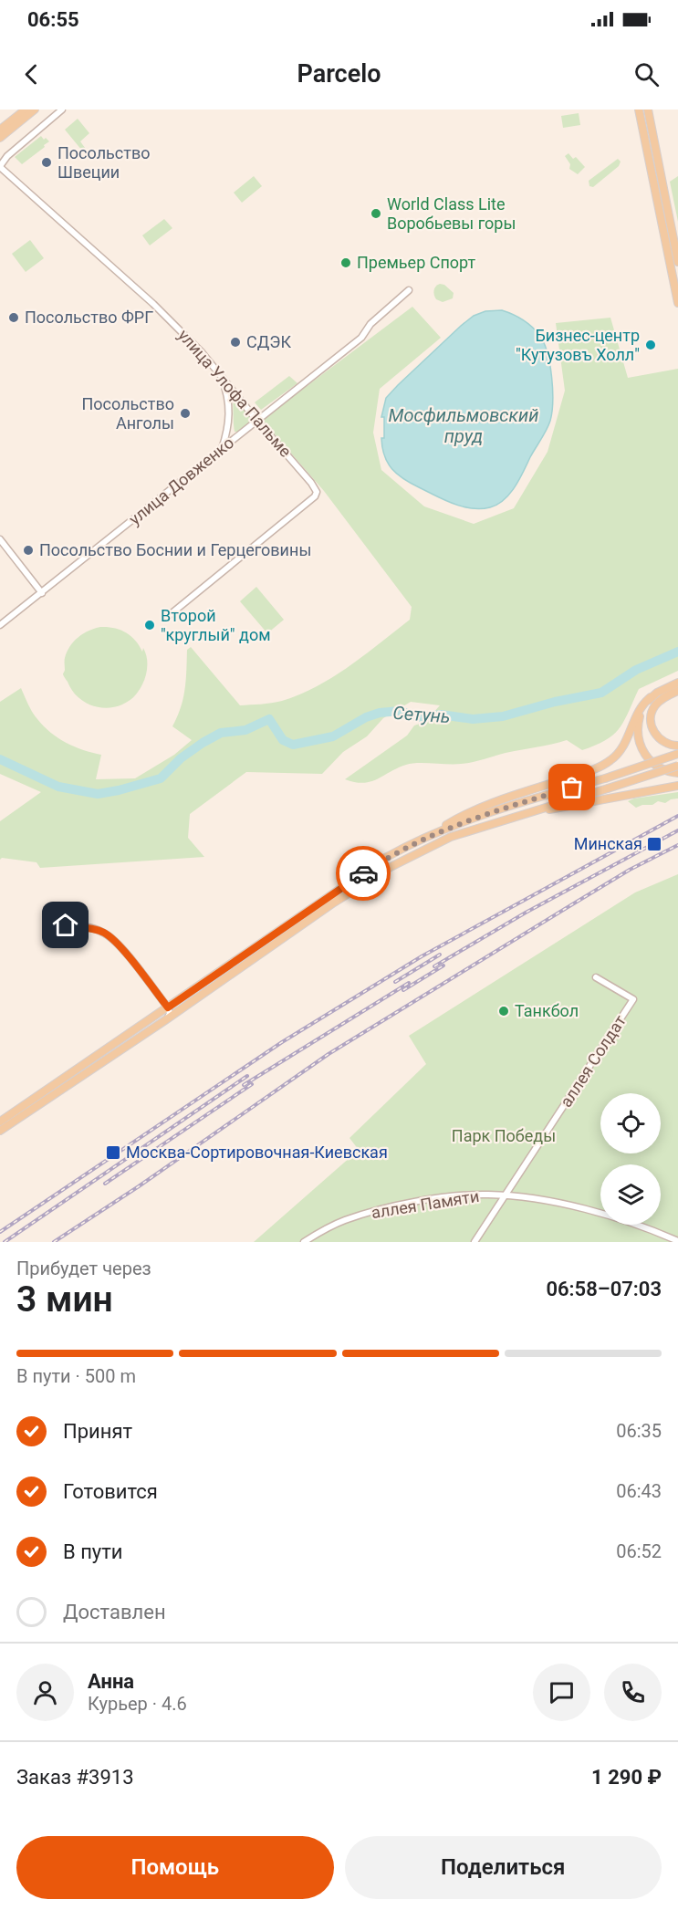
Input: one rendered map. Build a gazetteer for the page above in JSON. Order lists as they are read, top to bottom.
{
  "streets": {
    "street": [
      "улица Улофа Пальме",
      "улица Довженко",
      "аллея Солдат",
      "аллея Памяти"
    ]
  },
  "crossings": [
    ["улица Улофа Пальме", "улица Довженко"],
    ["аллея Солдат", "аллея Памяти"]
  ],
  "water": ["Мосфильмовский пруд", "Сетунь"],
  "parks": ["Парк Победы"],
  "places": {
    "other": [
      "Посольство Швеции",
      "World Class Lite Воробьевы горы",
      "Премьер Спорт",
      "Посольство ФРГ",
      "СДЭК",
      "Бизнес-центр \"Кутузовъ Холл\"",
      "Посольство Анголы",
      "Посольство Боснии и Герцеговины",
      "Второй \"круглый\" дом",
      "Танкбол"
    ],
    "transit": ["Минская", "Москва-Сортировочная-Киевская"]
  },
  "page": {
    "status": "06:55",
    "header": "Parcelo",
    "heading": ["3 мин", "Прибудет через", "06:58–07:03"],
    "panel": [
      "Анна",
      "Курьер · 4.6",
      "Заказ #3913",
      "1 290 ₽"
    ],
    "bar": "В пути · 500 m",
    "list": [
      ["Принят", "06:35"],
      ["Готовится", "06:43"],
      ["В пути", "06:52"],
      "Доставлен"
    ],
    "buttons": ["Помощь", "Поделиться"]
  }
}
